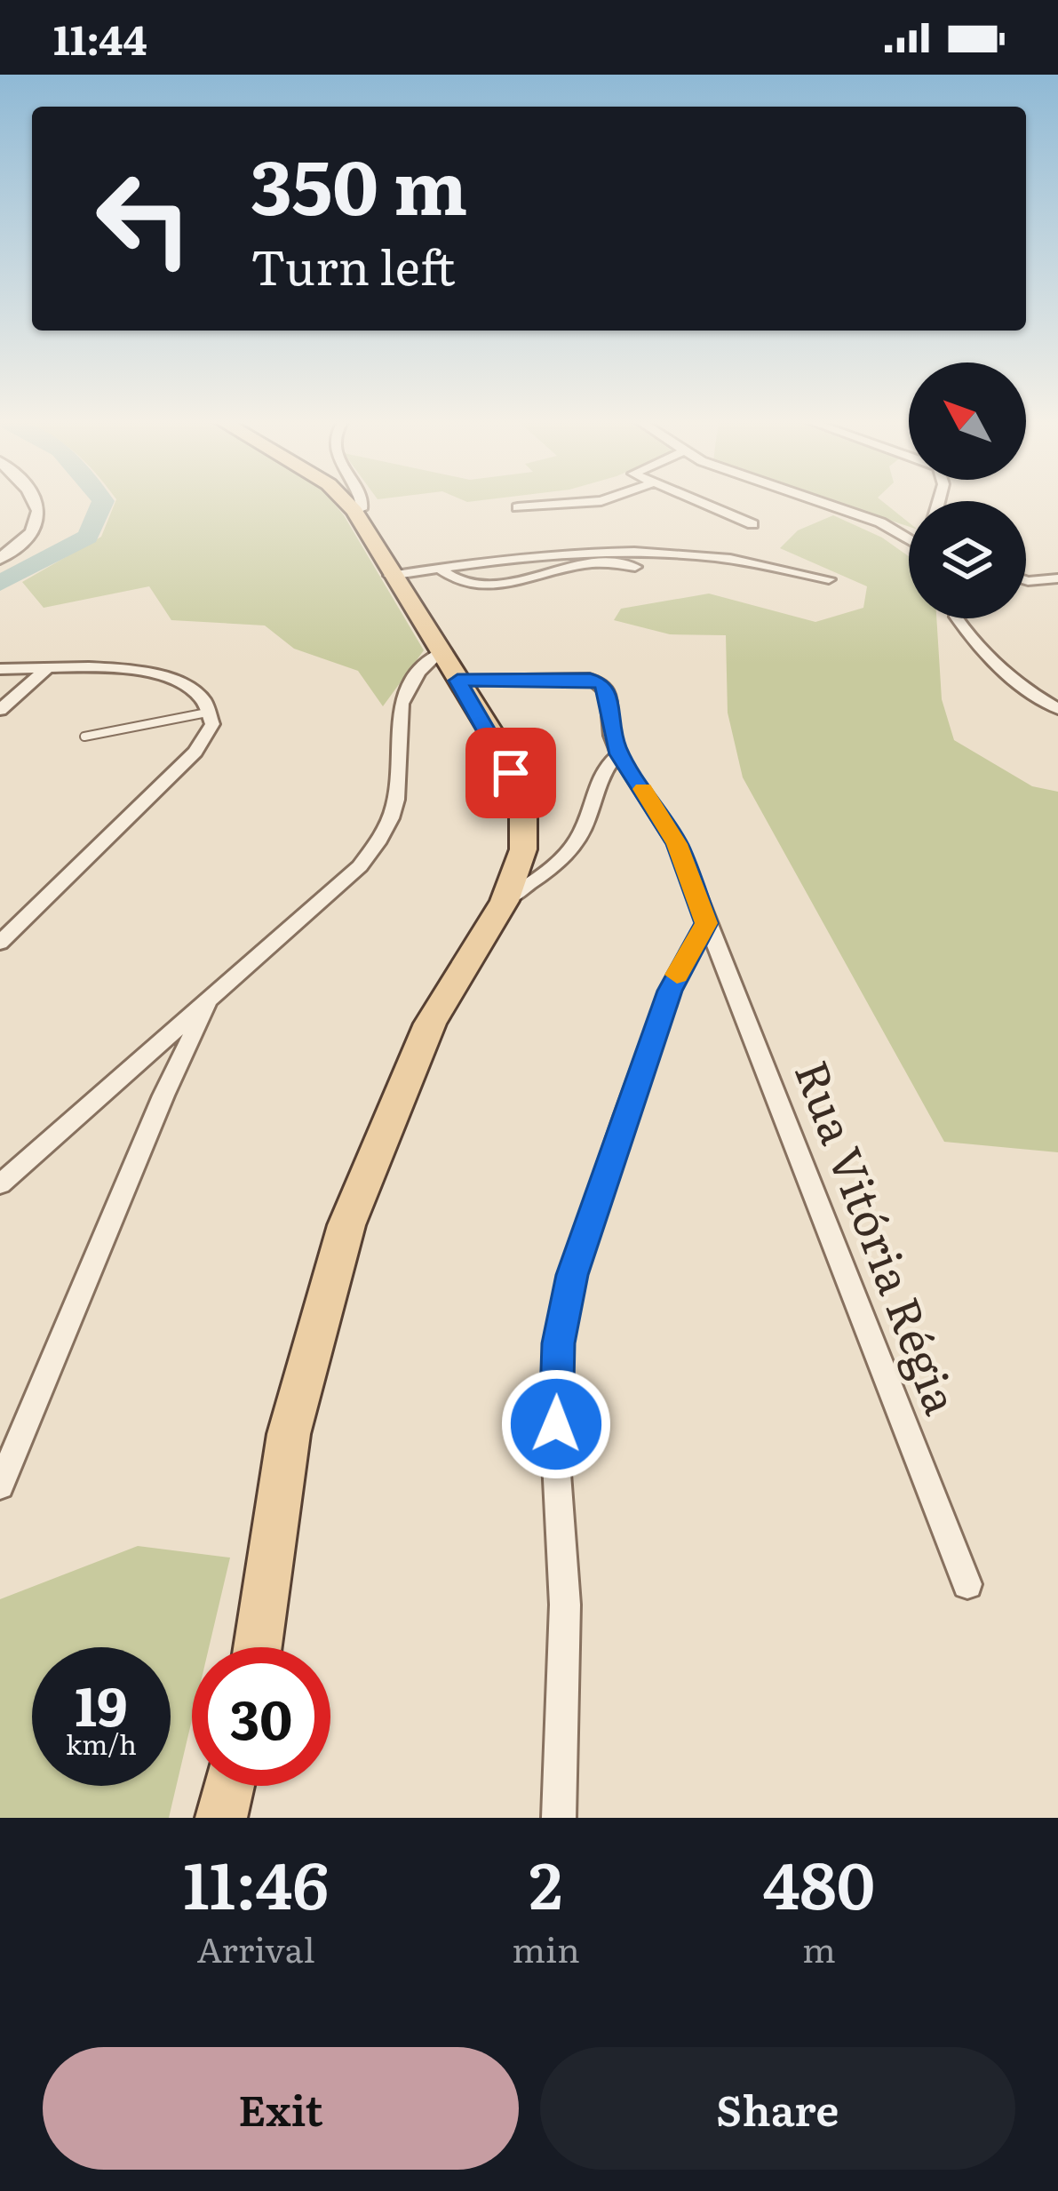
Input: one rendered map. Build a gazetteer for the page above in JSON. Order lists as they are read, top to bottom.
{
  "streets": {
    "street": ["Rua Vitória Régia"]
  },
  "north": "top left",
  "page": {
    "status": "11:44",
    "turn": ["350 m", "Turn left"],
    "speed": "19 km/h",
    "limit": "30",
    "eta": [
      "11:46",
      "Arrival",
      "2",
      "min",
      "480",
      "m"
    ],
    "buttons": ["Exit", "Share"]
  }
}
